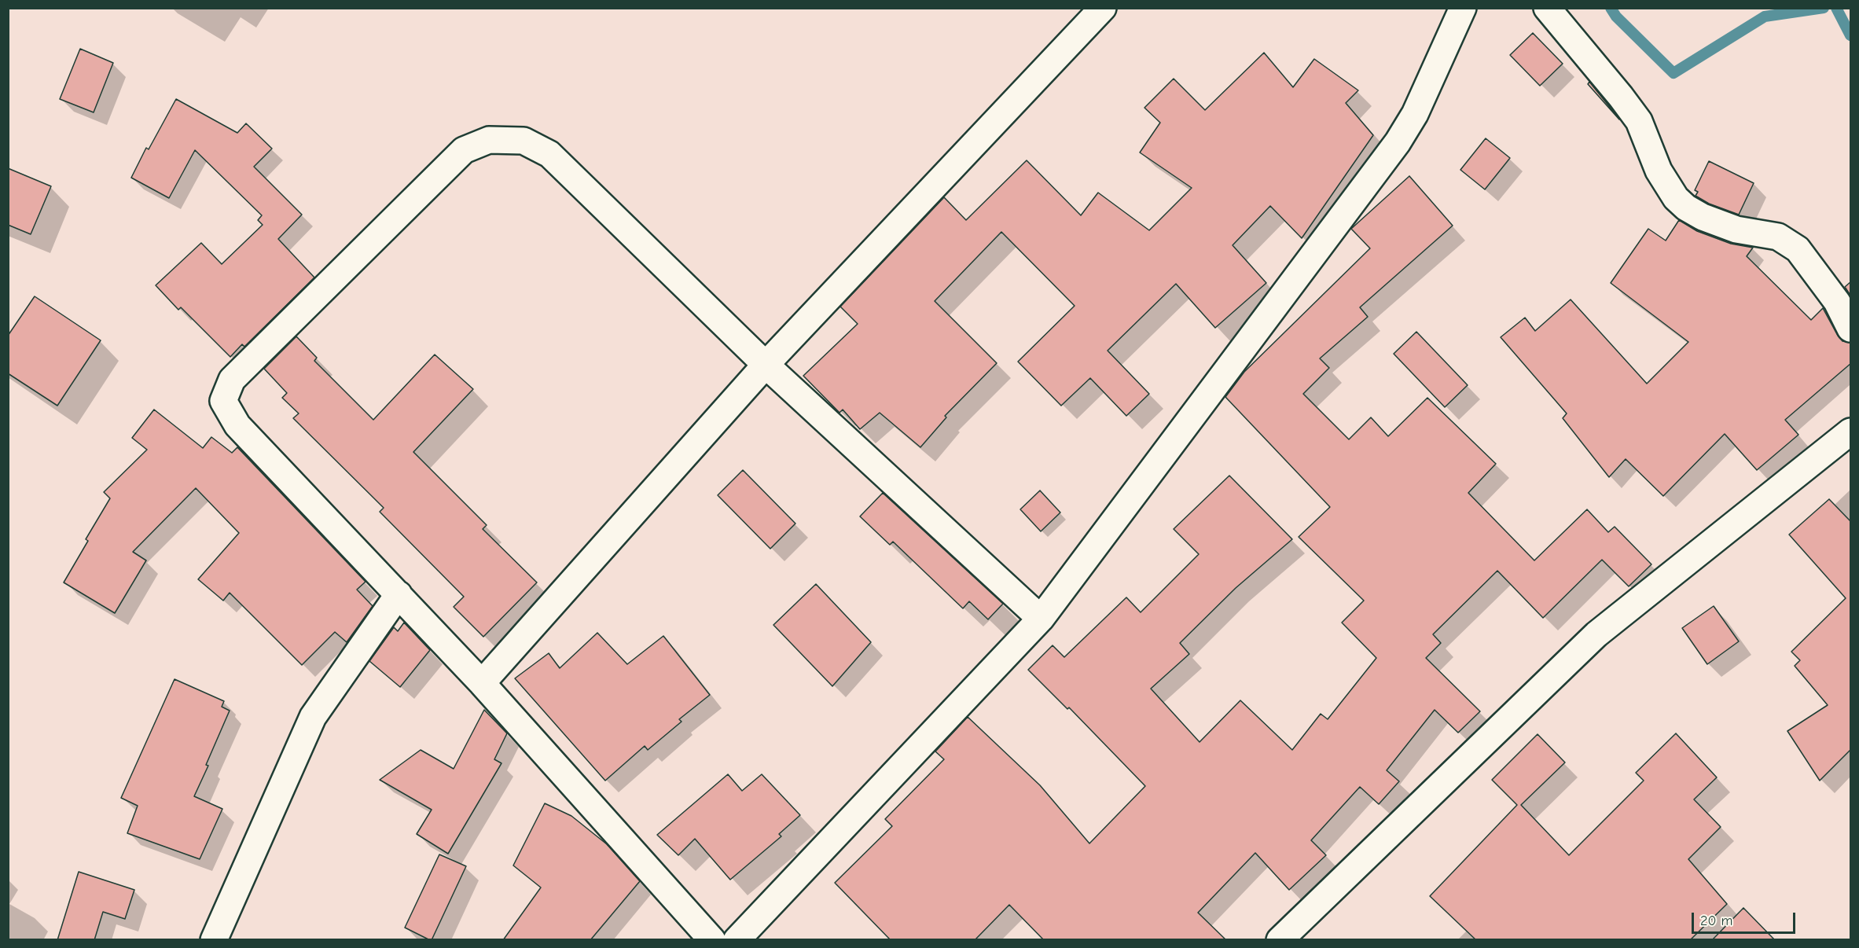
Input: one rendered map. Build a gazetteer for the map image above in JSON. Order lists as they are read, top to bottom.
{
  "scale_bar": "20 m"
}
